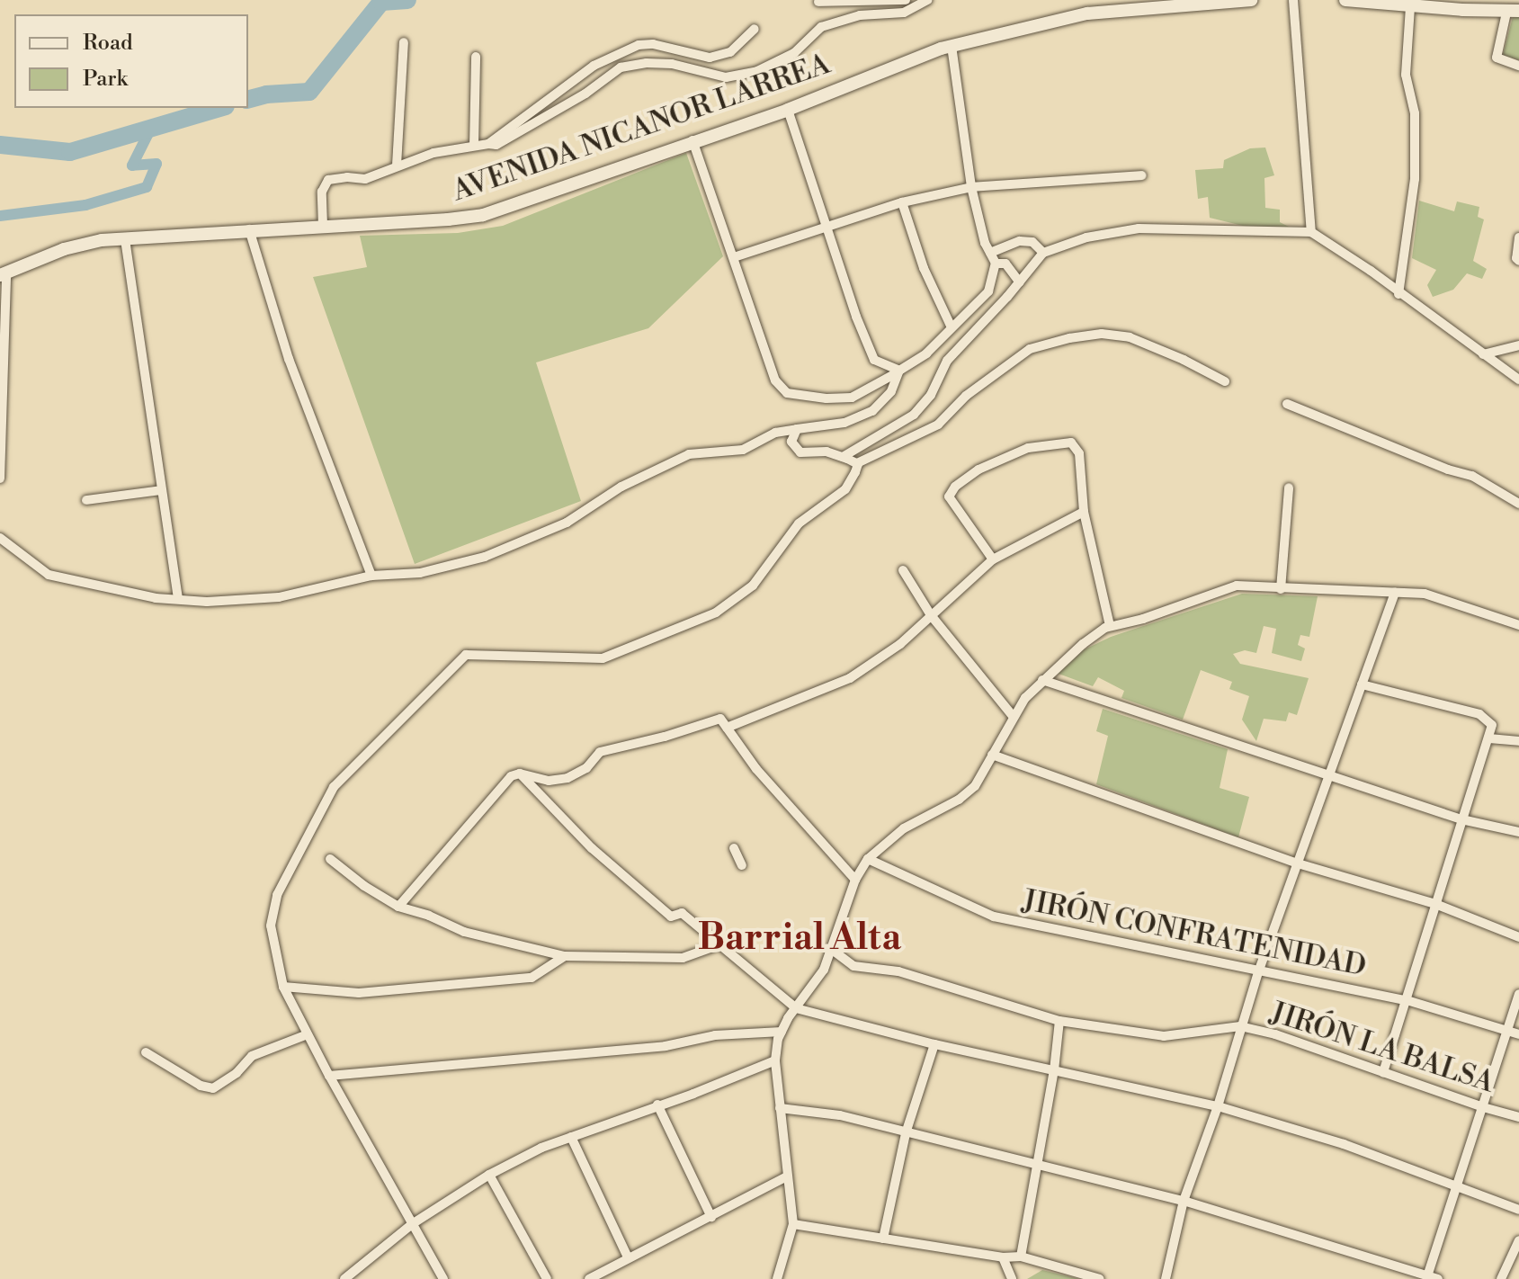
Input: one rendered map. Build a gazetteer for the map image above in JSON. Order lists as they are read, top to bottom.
{
  "streets": {
    "main road": ["AVENIDA NICANOR LARREA"],
    "street": ["JIRÓN CONFRATENIDAD", "JIRÓN LA BALSA"]
  },
  "districts": ["Barrial Alta"],
  "legend": ["Road", "Park"]
}
